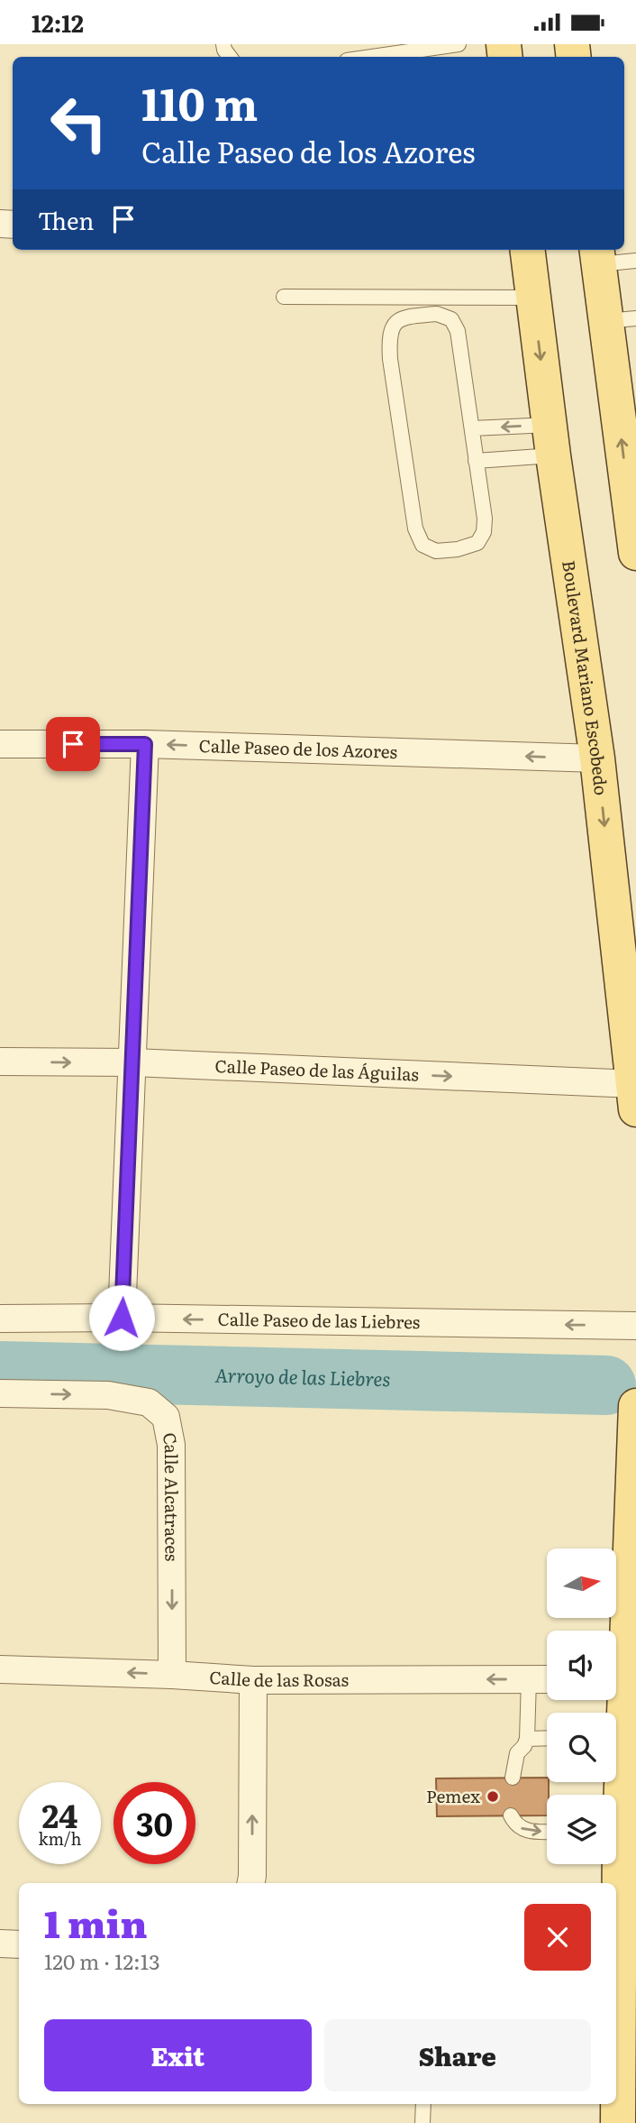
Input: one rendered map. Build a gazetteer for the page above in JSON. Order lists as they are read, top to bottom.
{
  "streets": {
    "main road": ["Boulevard Mariano Escobedo"],
    "street": [
      "Calle Paseo de los Azores",
      "Calle Paseo de las Águilas",
      "Calle Paseo de las Liebres",
      "Calle Alcatraces",
      "Calle de las Rosas"
    ]
  },
  "crossings": [
    ["Boulevard Mariano Escobedo", "Calle Paseo de los Azores"],
    ["Boulevard Mariano Escobedo", "Calle Paseo de las Águilas"],
    ["Calle Alcatraces", "Calle de las Rosas"]
  ],
  "one_way": [
    "Boulevard Mariano Escobedo",
    "Calle Paseo de los Azores",
    "Calle Paseo de las Águilas",
    "Calle Paseo de las Liebres",
    "Calle de las Rosas"
  ],
  "water": ["Arroyo de las Liebres"],
  "places": ["Pemex"],
  "north": "right",
  "page": {
    "status": "12:12",
    "turn": ["110 m", "Calle Paseo de los Azores"],
    "then": "Then",
    "speed": "24 km/h",
    "limit": "30",
    "heading": ["1 min", "120 m · 12:13"],
    "buttons": ["Exit", "Share"]
  }
}
